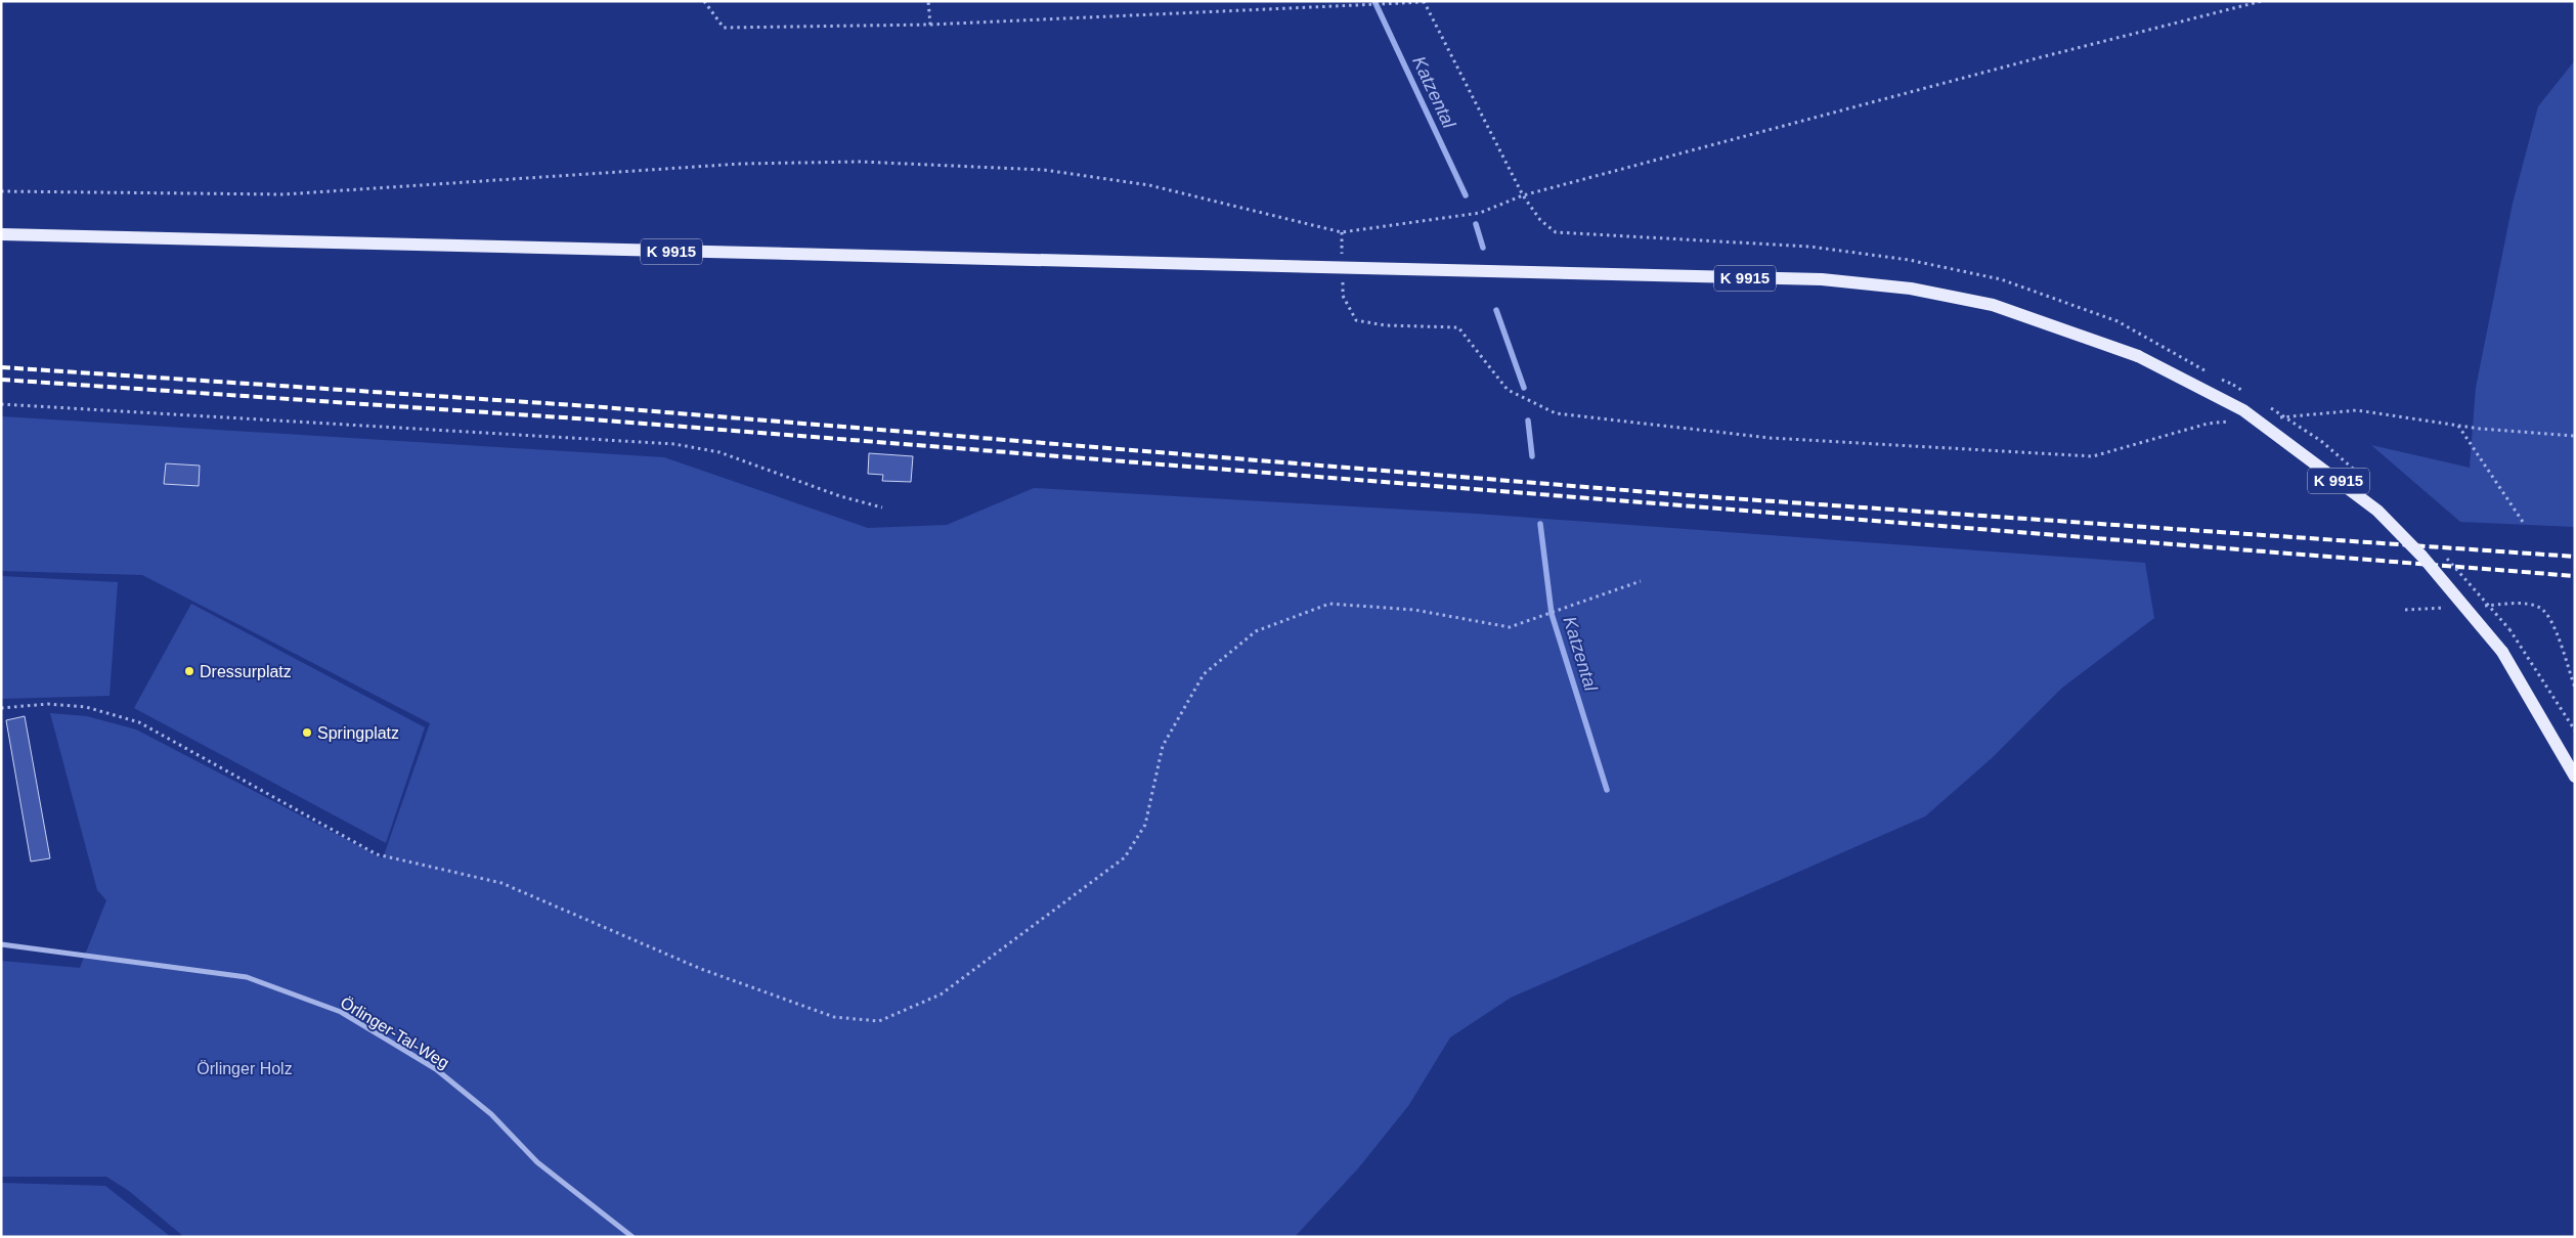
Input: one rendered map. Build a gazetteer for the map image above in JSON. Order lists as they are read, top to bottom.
{
  "streets": {
    "main road": ["K 9915"],
    "street": ["Örlinger-Tal-Weg"]
  },
  "water": ["Katzental"],
  "parks": ["Örlinger Holz"],
  "places": ["Dressurplatz", "Springplatz"]
}
